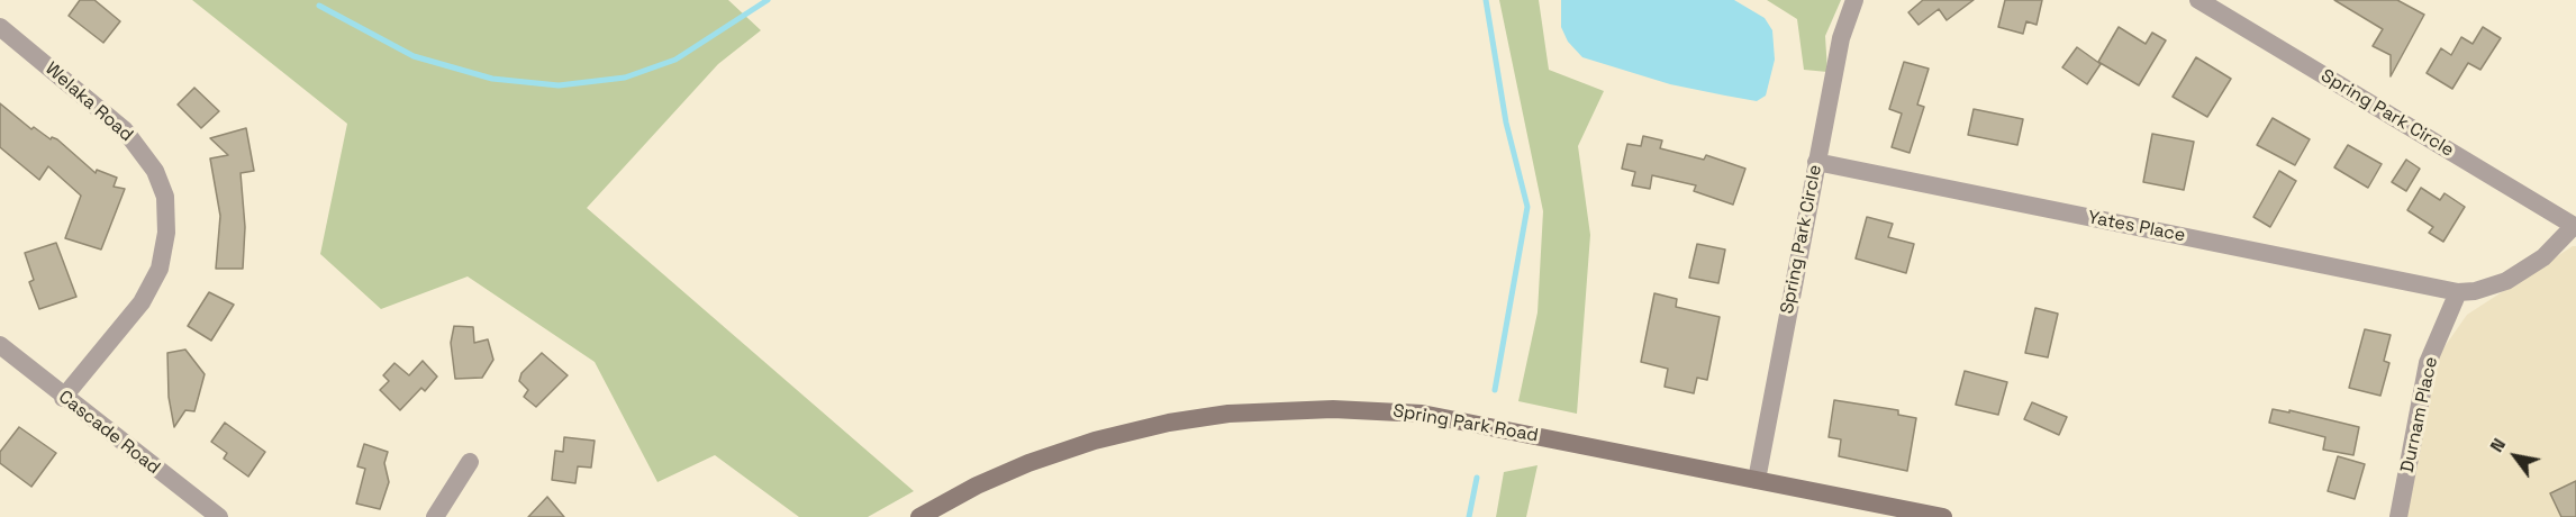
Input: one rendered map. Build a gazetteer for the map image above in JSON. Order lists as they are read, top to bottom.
{
  "streets": {
    "main road": ["Spring Park Road"],
    "street": [
      "Welaka Road",
      "Spring Park Circle",
      "Yates Place",
      "Durnam Place",
      "Cascade Road"
    ]
  },
  "crossings": [
    ["Welaka Road", "Cascade Road"],
    ["Spring Park Circle", "Yates Place"],
    ["Spring Park Circle", "Spring Park Road"],
    ["Yates Place", "Durnam Place"]
  ],
  "north": "top left"
}
